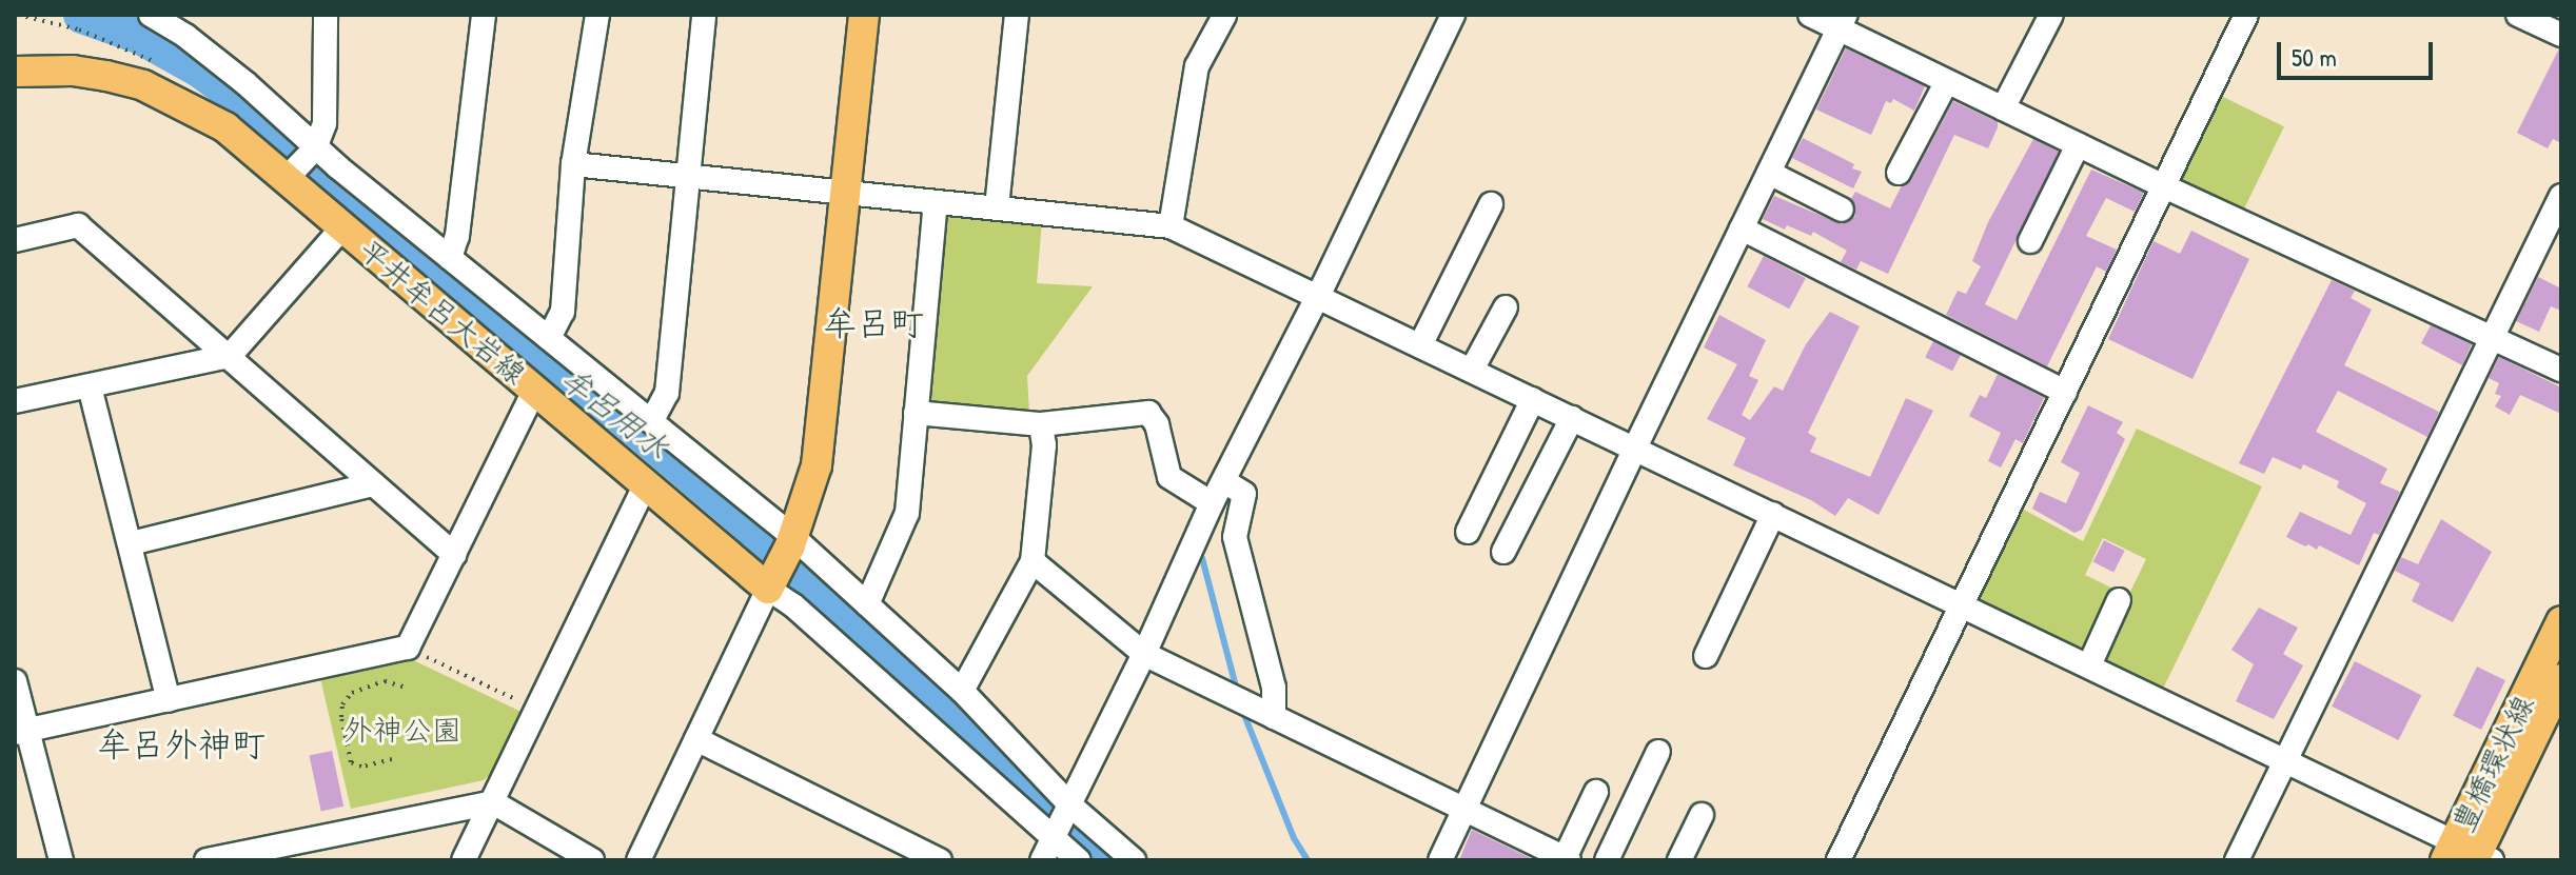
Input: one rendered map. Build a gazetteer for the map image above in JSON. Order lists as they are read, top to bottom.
{
  "streets": {
    "main road": ["平井牟呂大岩線", "豊橋環状線"]
  },
  "districts": ["牟呂町", "牟呂外神町"],
  "water": ["牟呂用水"],
  "parks": ["外神公園"],
  "scale_bar": "50 m"
}
